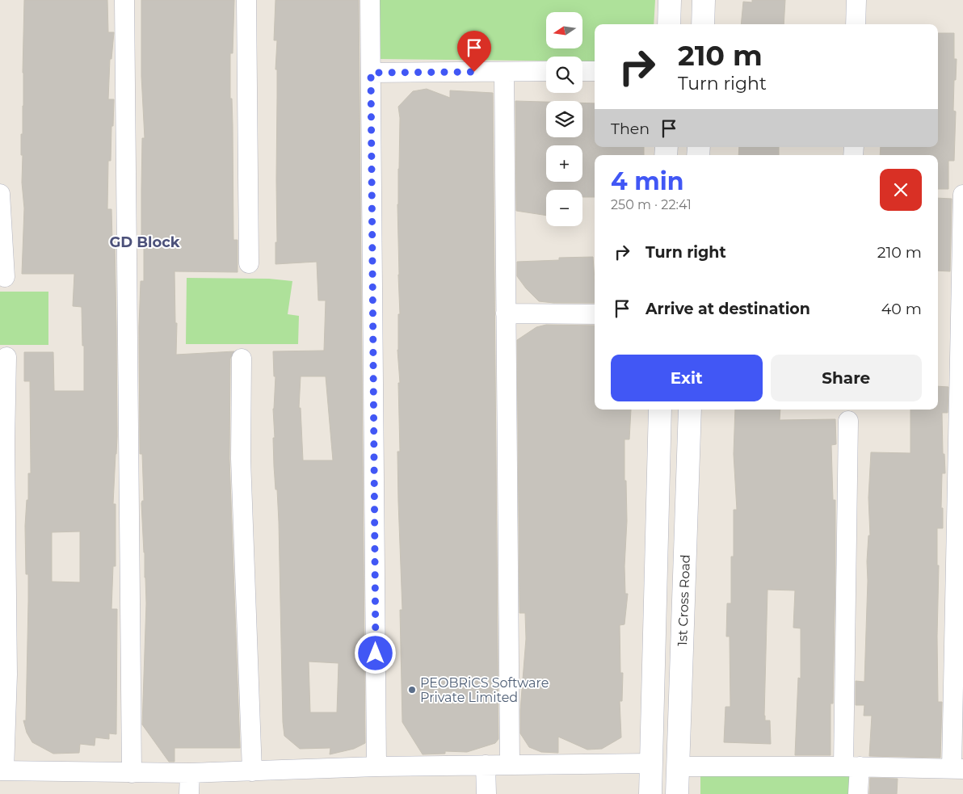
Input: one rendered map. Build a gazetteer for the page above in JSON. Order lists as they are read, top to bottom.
{
  "streets": {
    "street": ["1st Cross Road"]
  },
  "districts": ["GD Block"],
  "places": ["PEOBRiCS Software Private Limited"],
  "north": "left",
  "page": {
    "map_buttons": ["+", "−"],
    "turn": ["210 m", "Turn right"],
    "then": "Then",
    "heading": ["4 min", "250 m · 22:41"],
    "list": [
      {
        "name": "Turn right",
        "value": "210 m"
      },
      {
        "name": "Arrive at destination",
        "value": "40 m"
      }
    ],
    "buttons": ["Exit", "Share"]
  }
}
